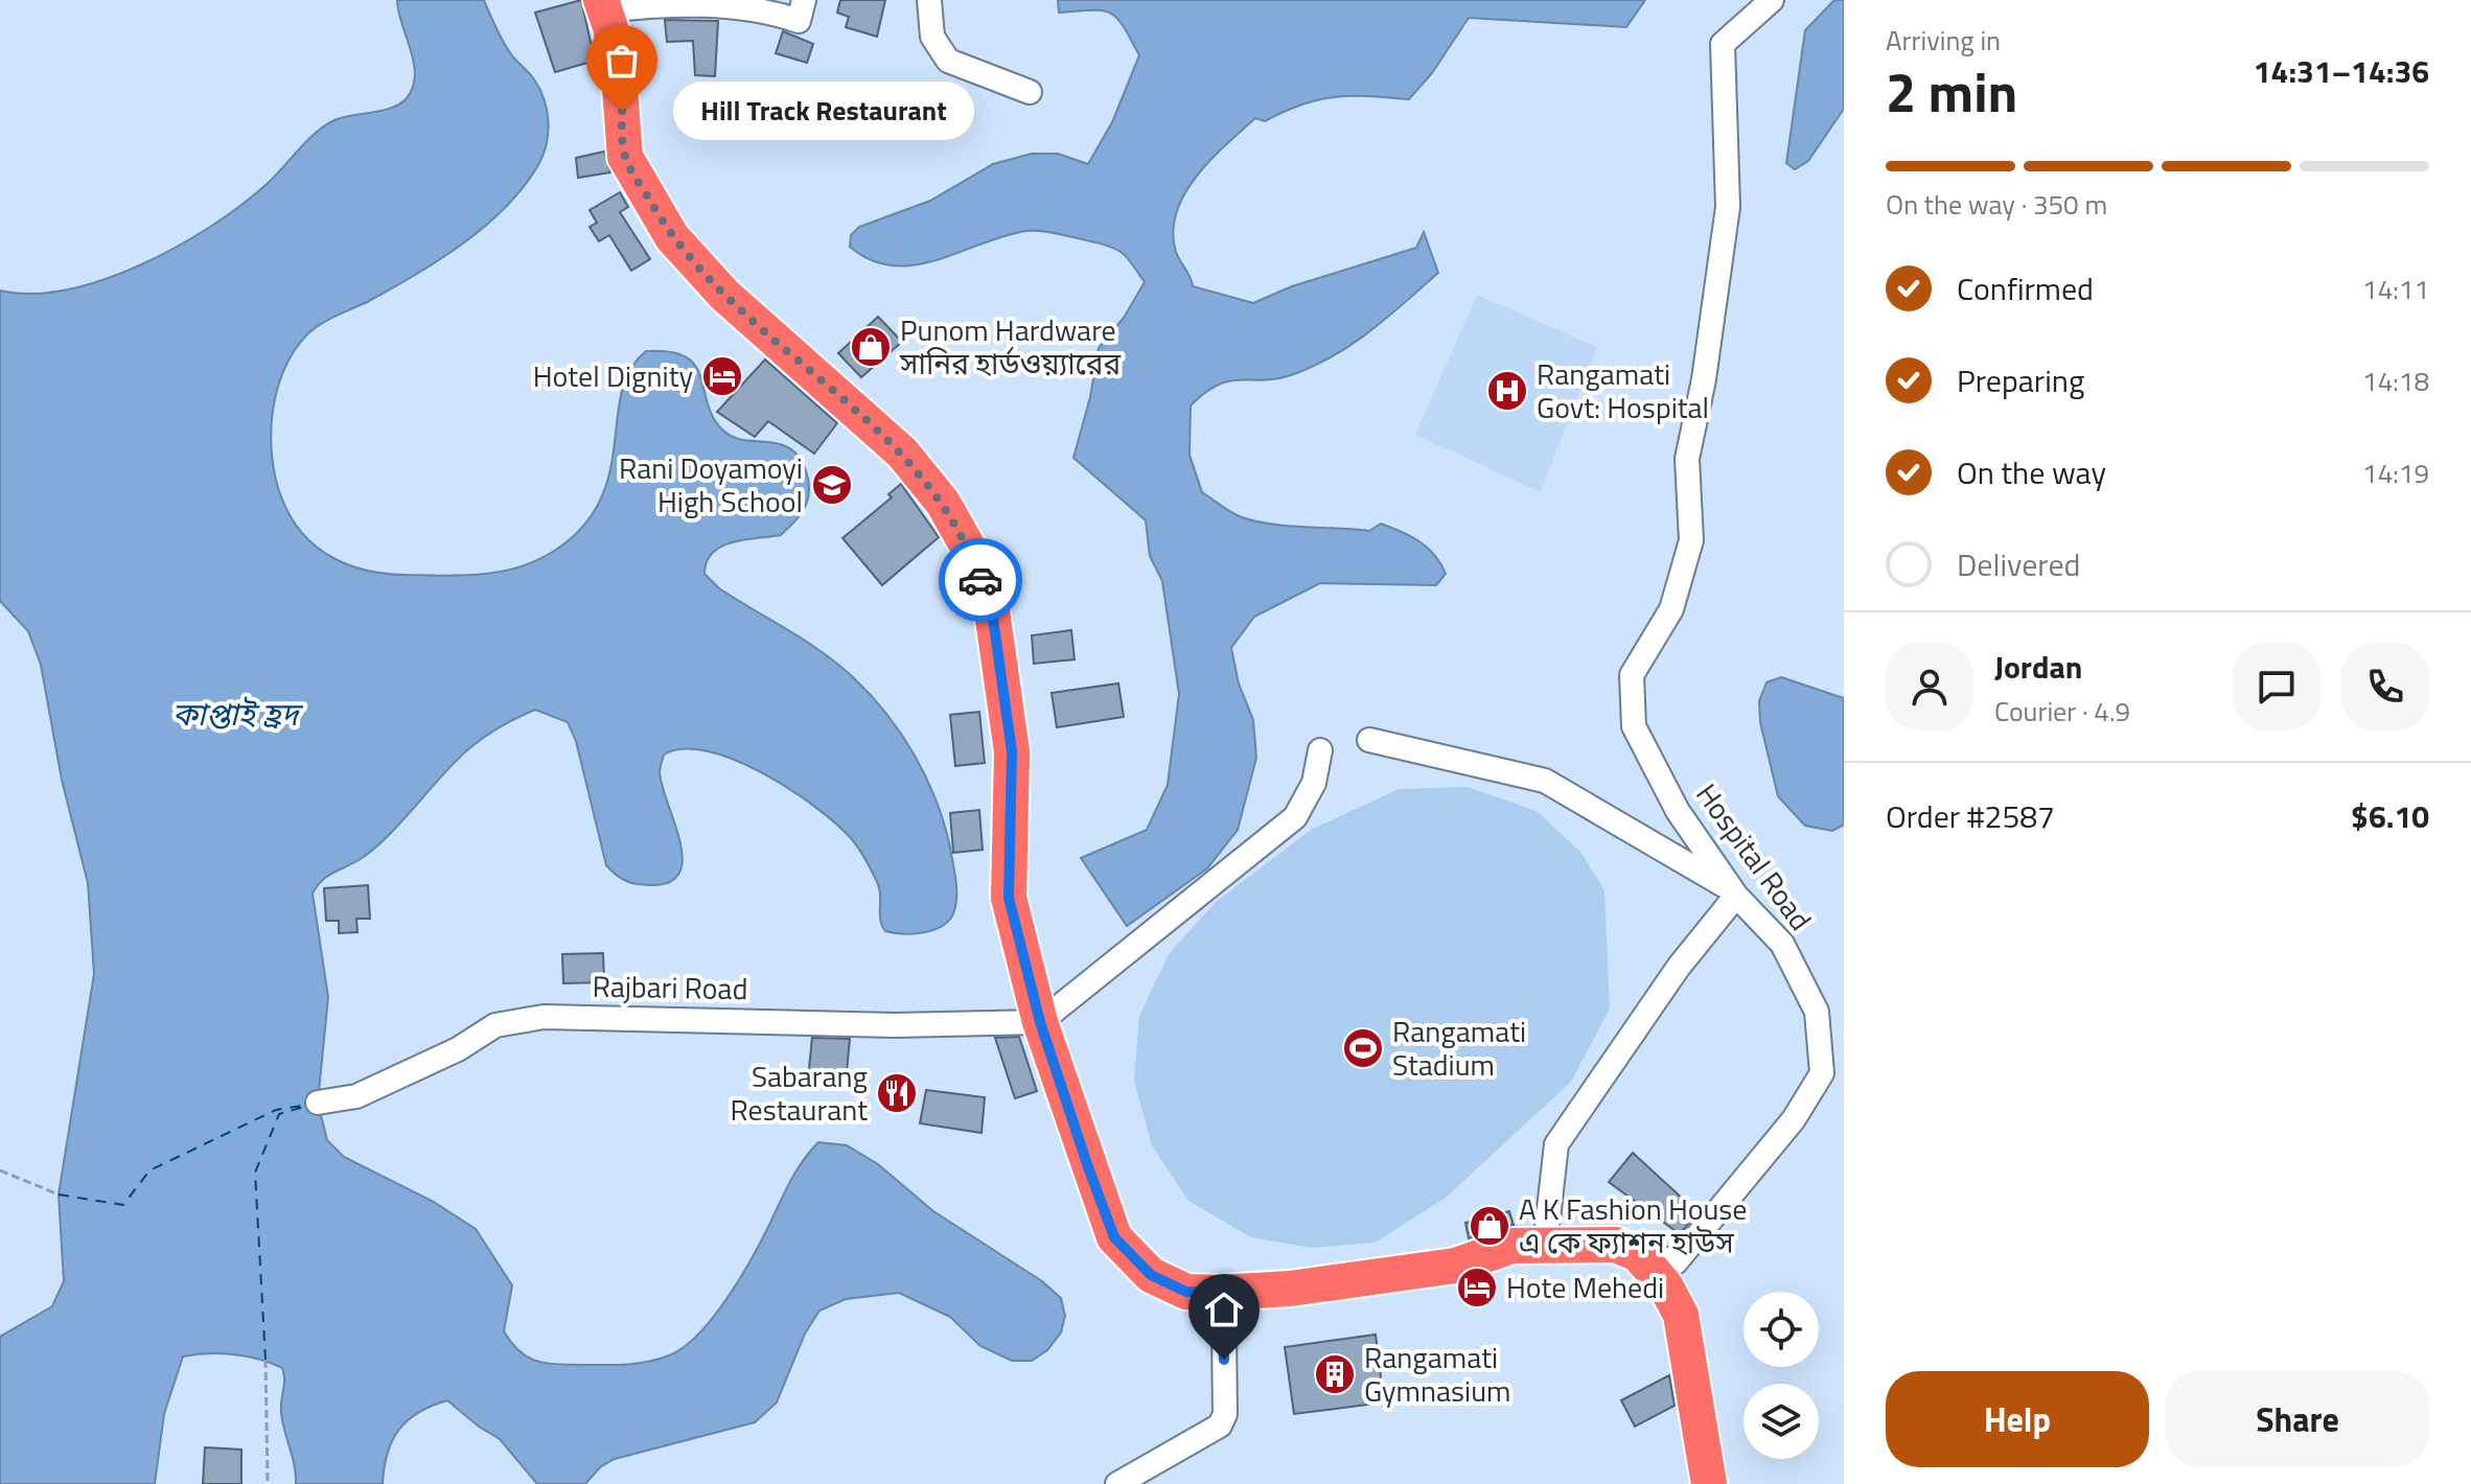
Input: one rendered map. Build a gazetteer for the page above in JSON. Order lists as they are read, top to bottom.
{
  "streets": {
    "street": ["Hospital Road", "Rajbari Road"]
  },
  "water": ["কাপ্তাই হ্রদ"],
  "places": {
    "other": ["Hill Track Restaurant"],
    "shop": ["Punom Hardware সানির হার্ডওয়্যারের", "A K Fashion House এ কে ফ্যাশন হাউস"],
    "hotel": ["Hotel Dignity", "Hote Mehedi"],
    "hospital": ["Rangamati Govt: Hospital"],
    "school or university": ["Rani Doyamoyi High School"],
    "sports": ["Rangamati Stadium"],
    "restaurant": ["Sabarang Restaurant"],
    "building": ["Rangamati Gymnasium"]
  },
  "page": {
    "heading": ["2 min", "Arriving in", "14:31–14:36"],
    "panel": [
      "Jordan",
      "Courier · 4.9",
      "Order #2587",
      "$6.10"
    ],
    "bubble": "Hill Track Restaurant",
    "bar": "On the way · 350 m",
    "list": [
      ["Confirmed", "14:11"],
      ["Preparing", "14:18"],
      ["On the way", "14:19"],
      "Delivered"
    ],
    "buttons": ["Help", "Share"]
  }
}
